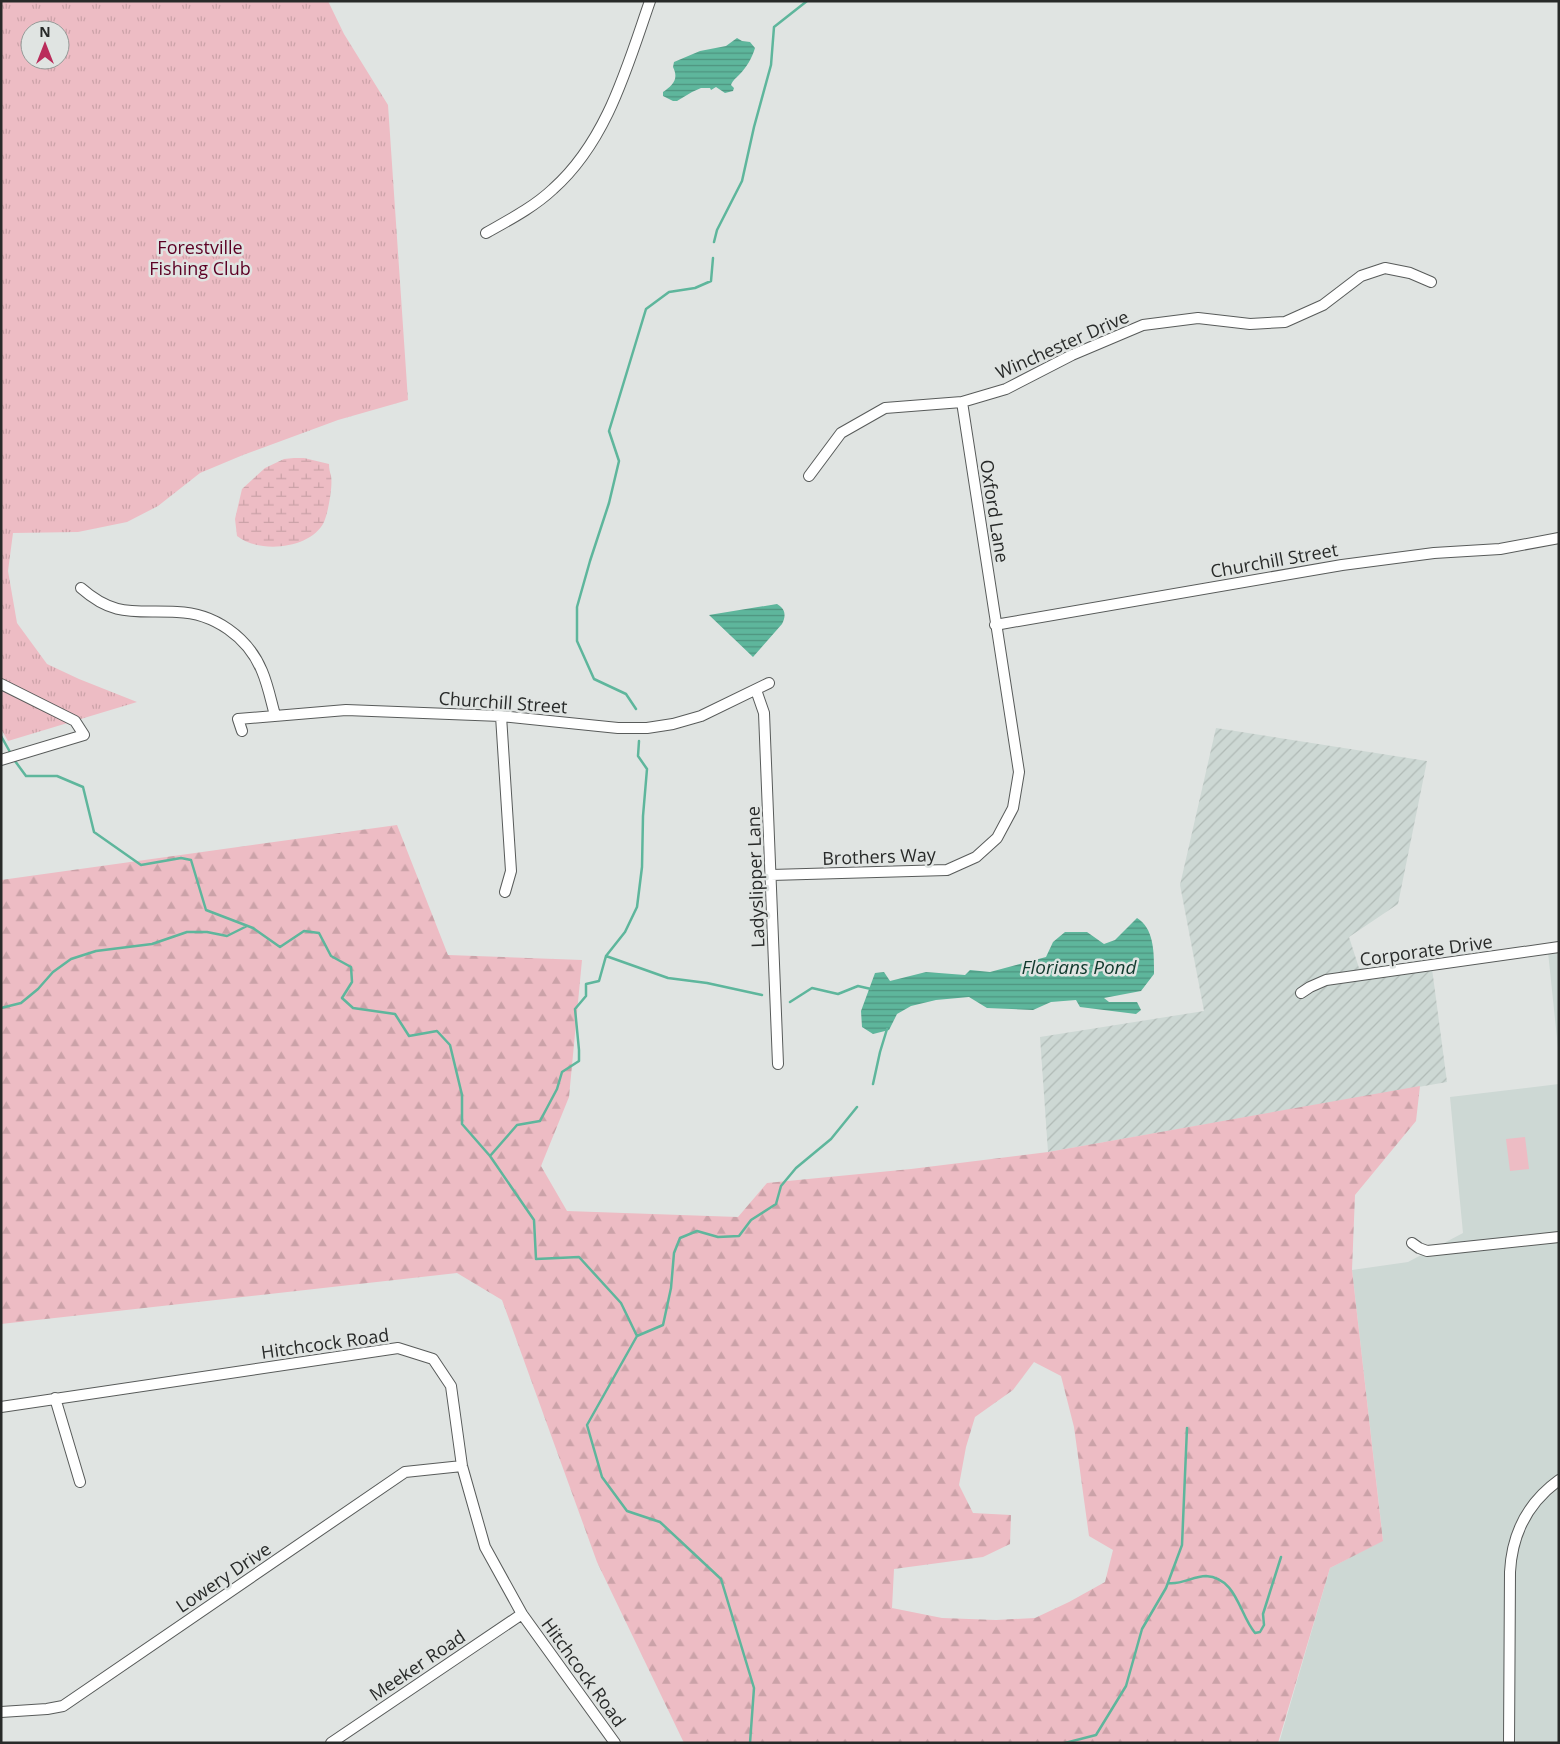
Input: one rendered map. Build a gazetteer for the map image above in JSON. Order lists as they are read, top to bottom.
{
  "streets": {
    "street": [
      "Winchester Drive",
      "Oxford Lane",
      "Churchill Street",
      "Brothers Way",
      "Ladyslipper Lane",
      "Corporate Drive",
      "Hitchcock Road",
      "Lowery Drive",
      "Meeker Road"
    ]
  },
  "crossings": [
    ["Winchester Drive", "Oxford Lane"],
    ["Oxford Lane", "Churchill Street"],
    ["Oxford Lane", "Brothers Way"],
    ["Churchill Street", "Brothers Way"],
    ["Churchill Street", "Ladyslipper Lane"],
    ["Brothers Way", "Ladyslipper Lane"],
    ["Hitchcock Road", "Lowery Drive"],
    ["Hitchcock Road", "Meeker Road"]
  ],
  "water": ["Florians Pond"],
  "parks": ["Forestville Fishing Club"],
  "north": "top"
}
